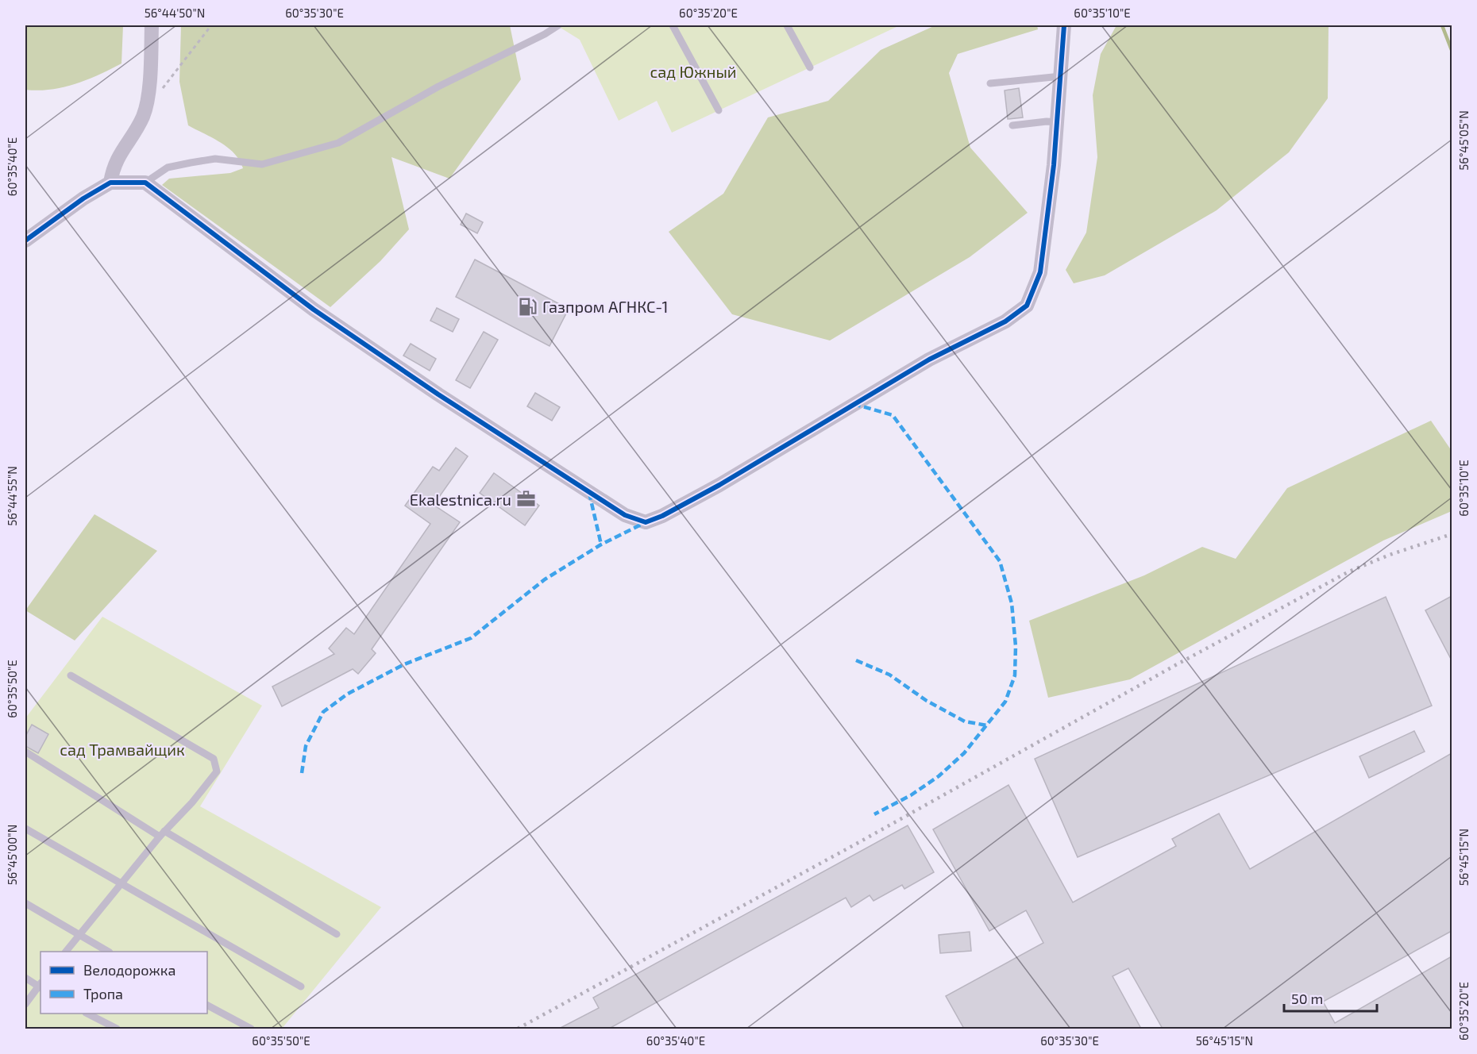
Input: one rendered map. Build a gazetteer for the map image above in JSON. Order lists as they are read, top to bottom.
{
  "parks": ["сад Южный", "сад Трамвайщик"],
  "places": {
    "fuel station": ["Газпром АГНКС-1"],
    "office": ["Ekalestnica.ru"]
  },
  "legend": ["Велодорожка", "Тропа"],
  "scale_bar": "50 m",
  "coordinates": [
    "56°44'50\"N",
    "60°35'30\"E",
    "60°35'20\"E",
    "60°35'10\"E",
    "56°45'05\"N",
    "60°35'40\"E",
    "56°44'55\"N",
    "60°35'50\"E",
    "56°45'00\"N",
    "56°45'15\"N"
  ]
}
